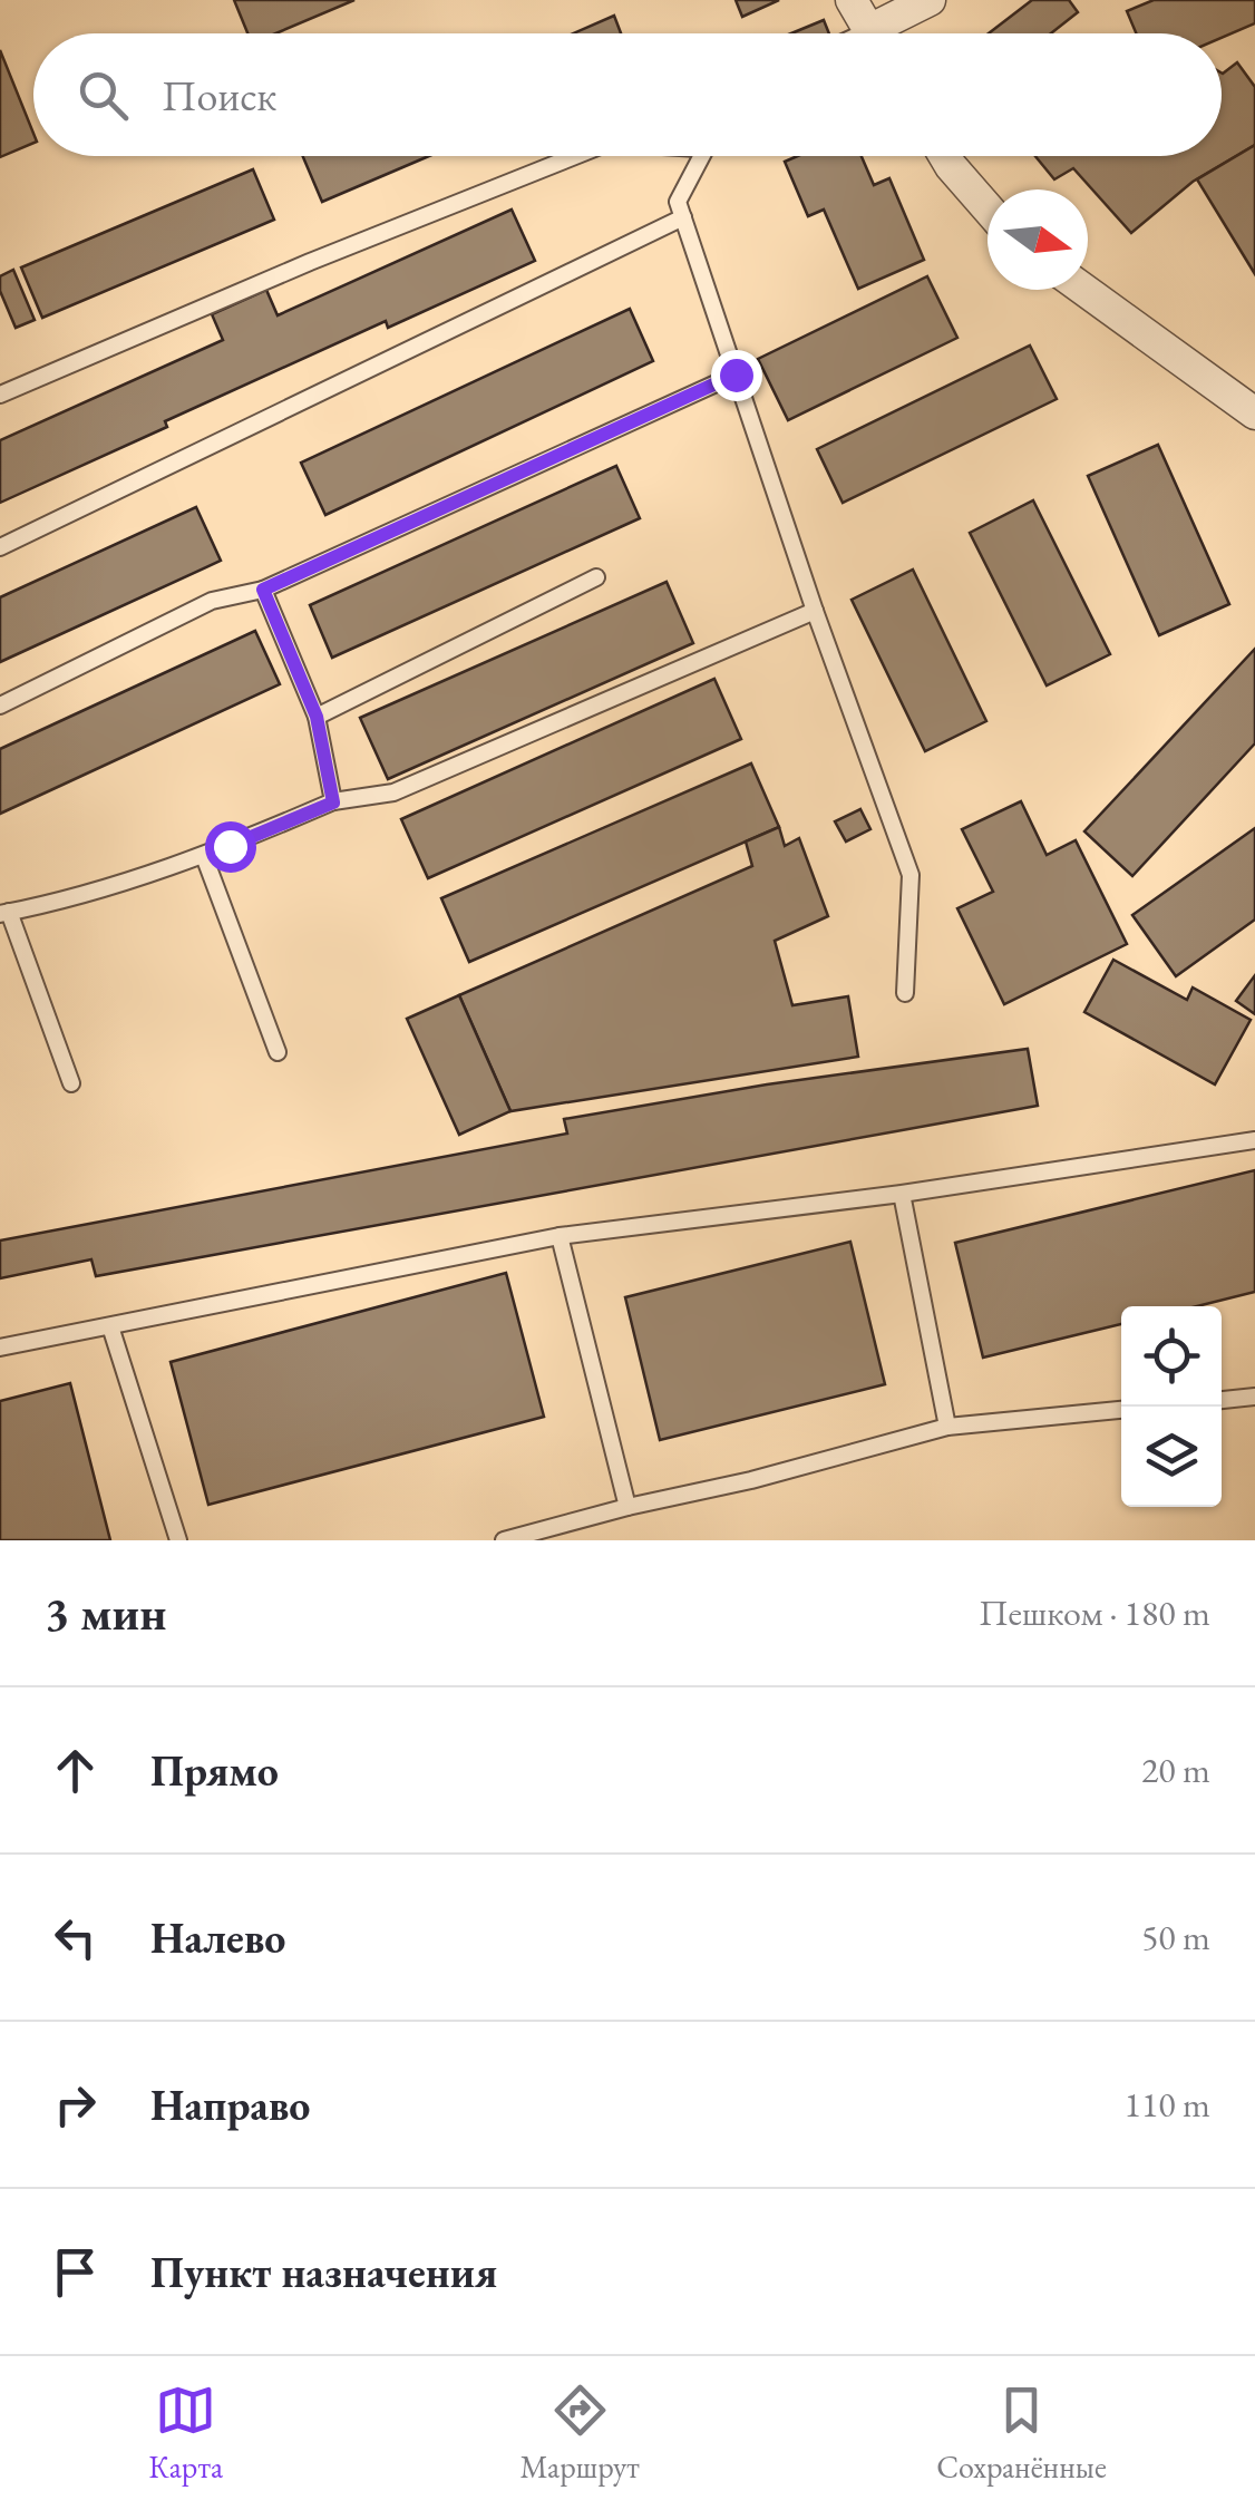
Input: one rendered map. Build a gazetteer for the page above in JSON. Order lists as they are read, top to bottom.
{
  "north": "right",
  "page": {
    "search": "Поиск",
    "heading": ["3 мин", "Пешком · 180 m"],
    "list": [
      ["Прямо", "20 m"],
      ["Налево", "50 m"],
      ["Направо", "110 m"],
      "Пункт назначения"
    ],
    "nav": ["Карта", "Маршрут", "Сохранённые"]
  }
}
